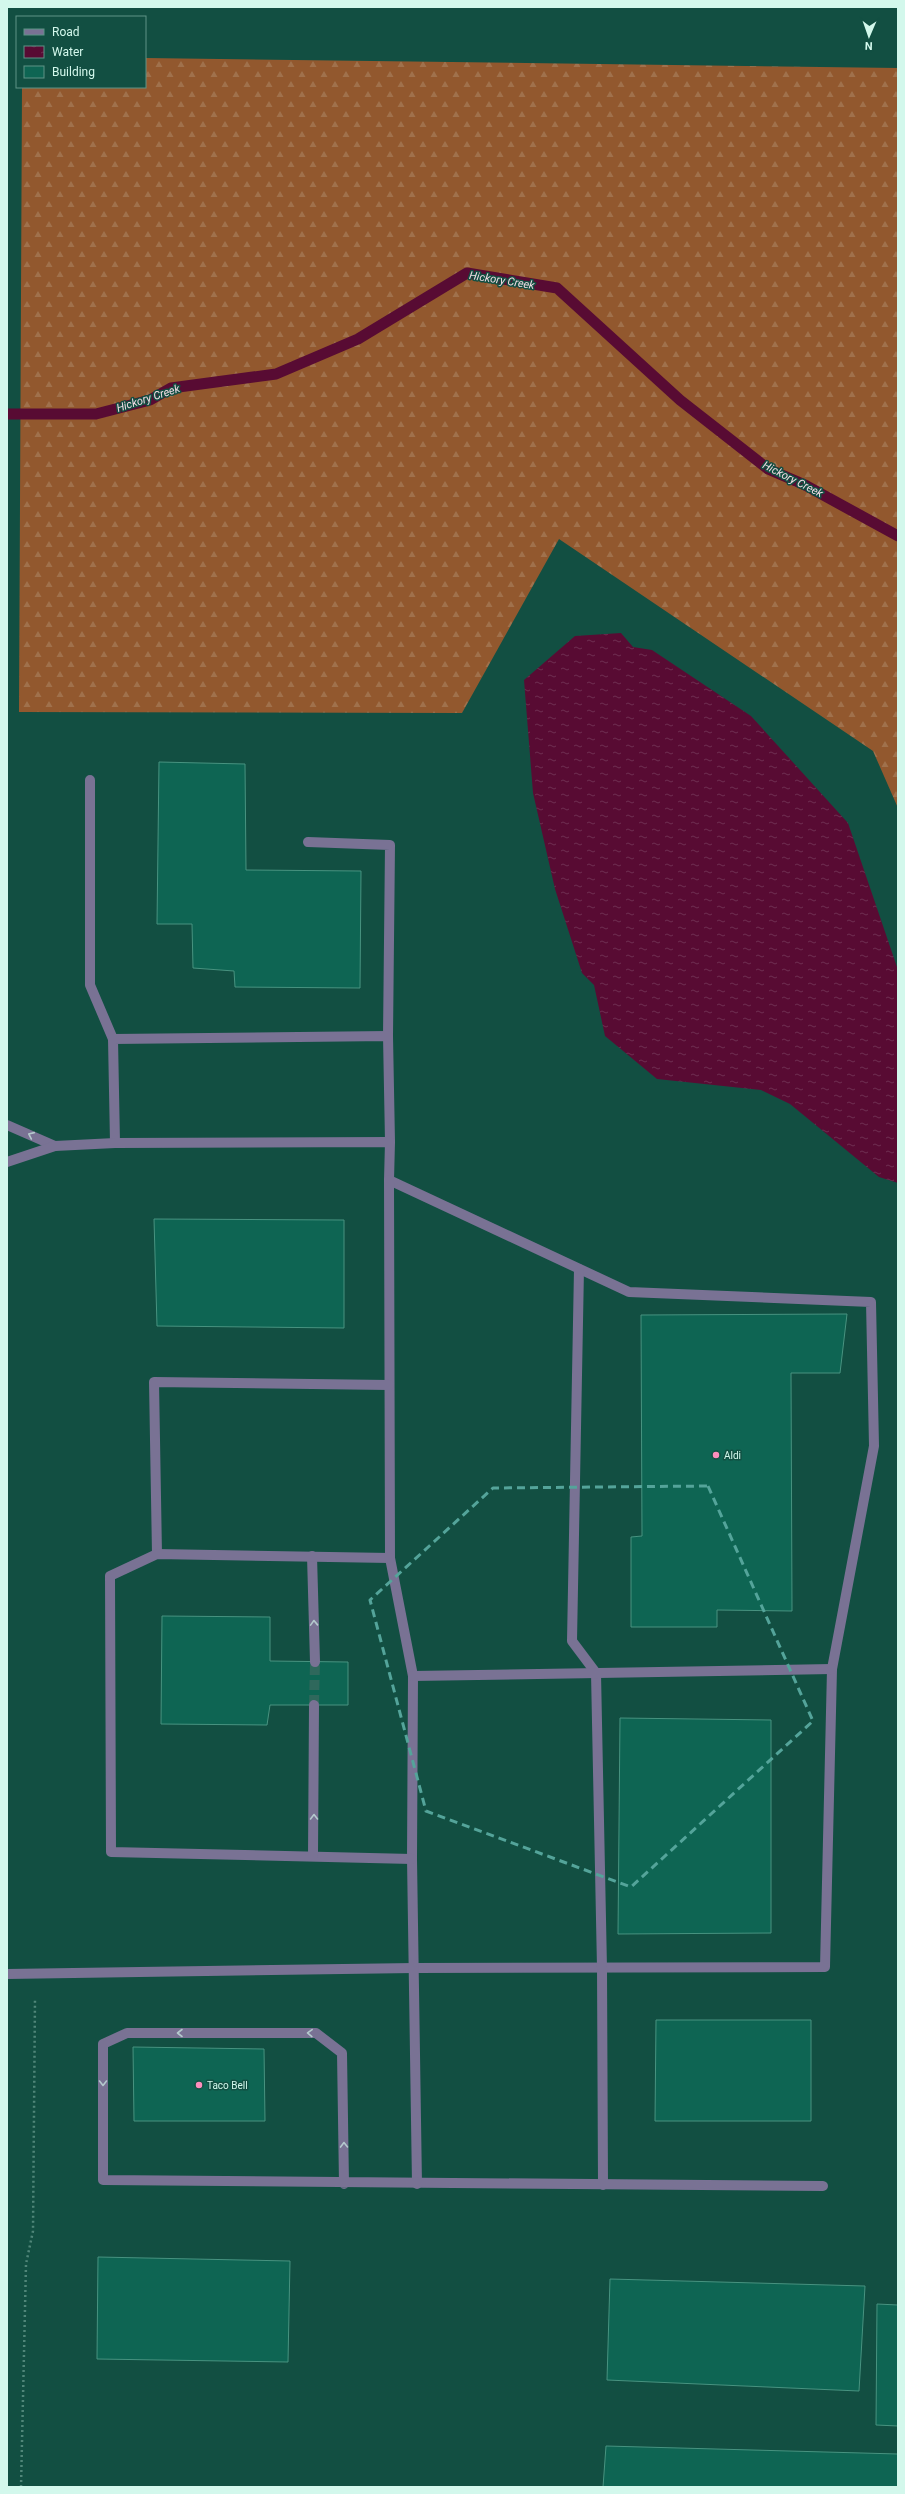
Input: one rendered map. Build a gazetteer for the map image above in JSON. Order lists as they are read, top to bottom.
{
  "water": ["Hickory Creek"],
  "places": ["Aldi", "Taco Bell"],
  "legend": ["Road", "Water", "Building"],
  "north": "bottom"
}
